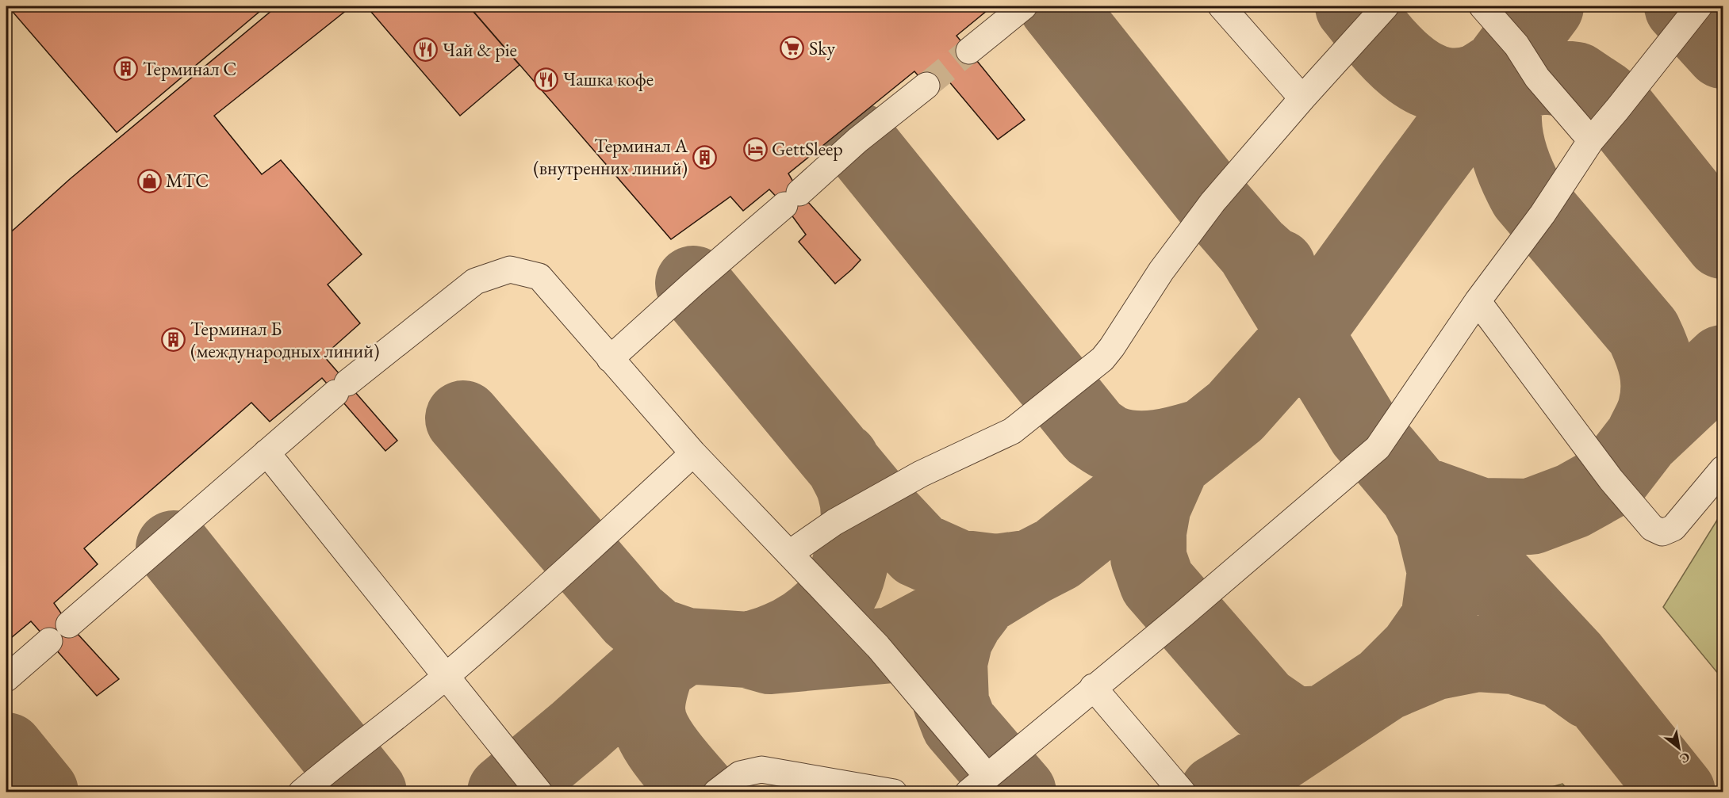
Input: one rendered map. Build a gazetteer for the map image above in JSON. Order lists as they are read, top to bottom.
{
  "places": {
    "supermarket": ["Sky"],
    "restaurant": ["Чай & pie", "Чашка кофе"],
    "building": ["Терминал С", "Терминал А (внутренних линий)", "Терминал Б (международных линий)"],
    "hotel": ["GettSleep"],
    "shop": ["МТС"]
  },
  "north": "bottom right"
}
